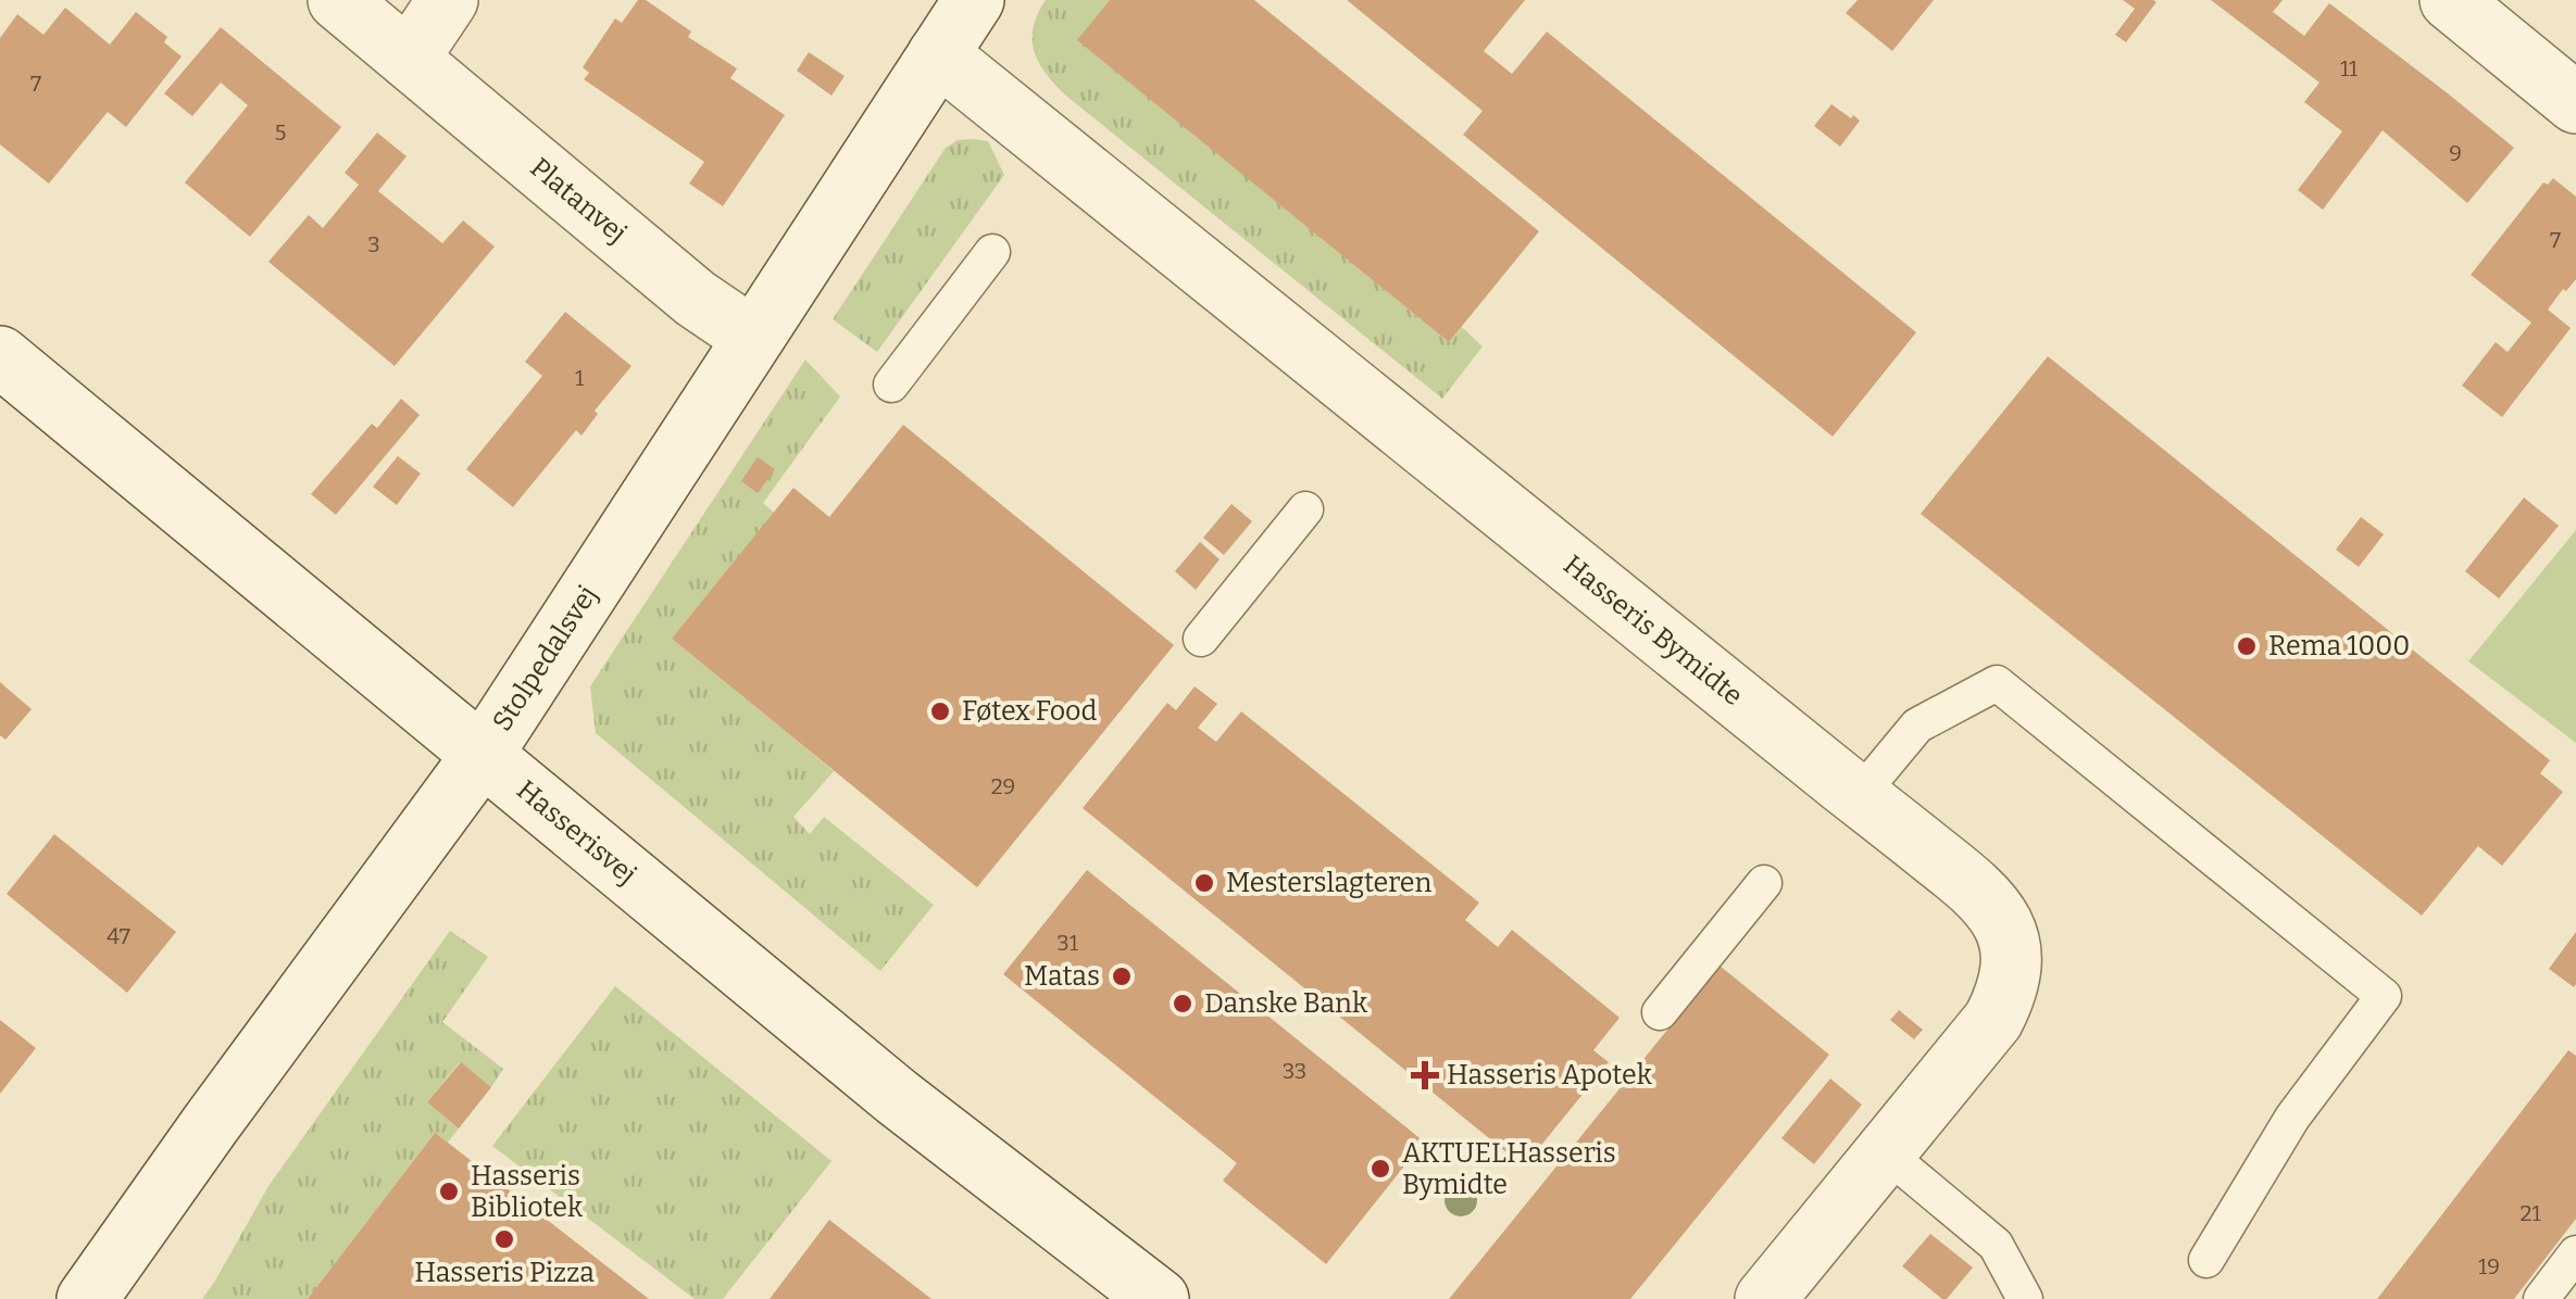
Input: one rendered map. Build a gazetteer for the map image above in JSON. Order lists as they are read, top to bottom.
{
  "streets": {
    "street": [
      "Platanvej",
      "Hasseris Bymidte",
      "Stolpedalsvej",
      "Hasserisvej"
    ]
  },
  "crossings": [
    ["Platanvej", "Stolpedalsvej"],
    ["Hasseris Bymidte", "Stolpedalsvej"],
    ["Stolpedalsvej", "Hasserisvej"]
  ],
  "places": {
    "other": [
      "Rema 1000",
      "Føtex Food",
      "Mesterslagteren",
      "Matas",
      "Danske Bank",
      "AKTUELHasseris Bymidte",
      "Hasseris Bibliotek",
      "Hasseris Pizza"
    ],
    "health": ["Hasseris Apotek"]
  },
  "house_numbers": [
    "11",
    "7",
    "5",
    "9",
    "7",
    "3",
    "1",
    "29",
    "47",
    "31",
    "33",
    "21",
    "19"
  ]
}
